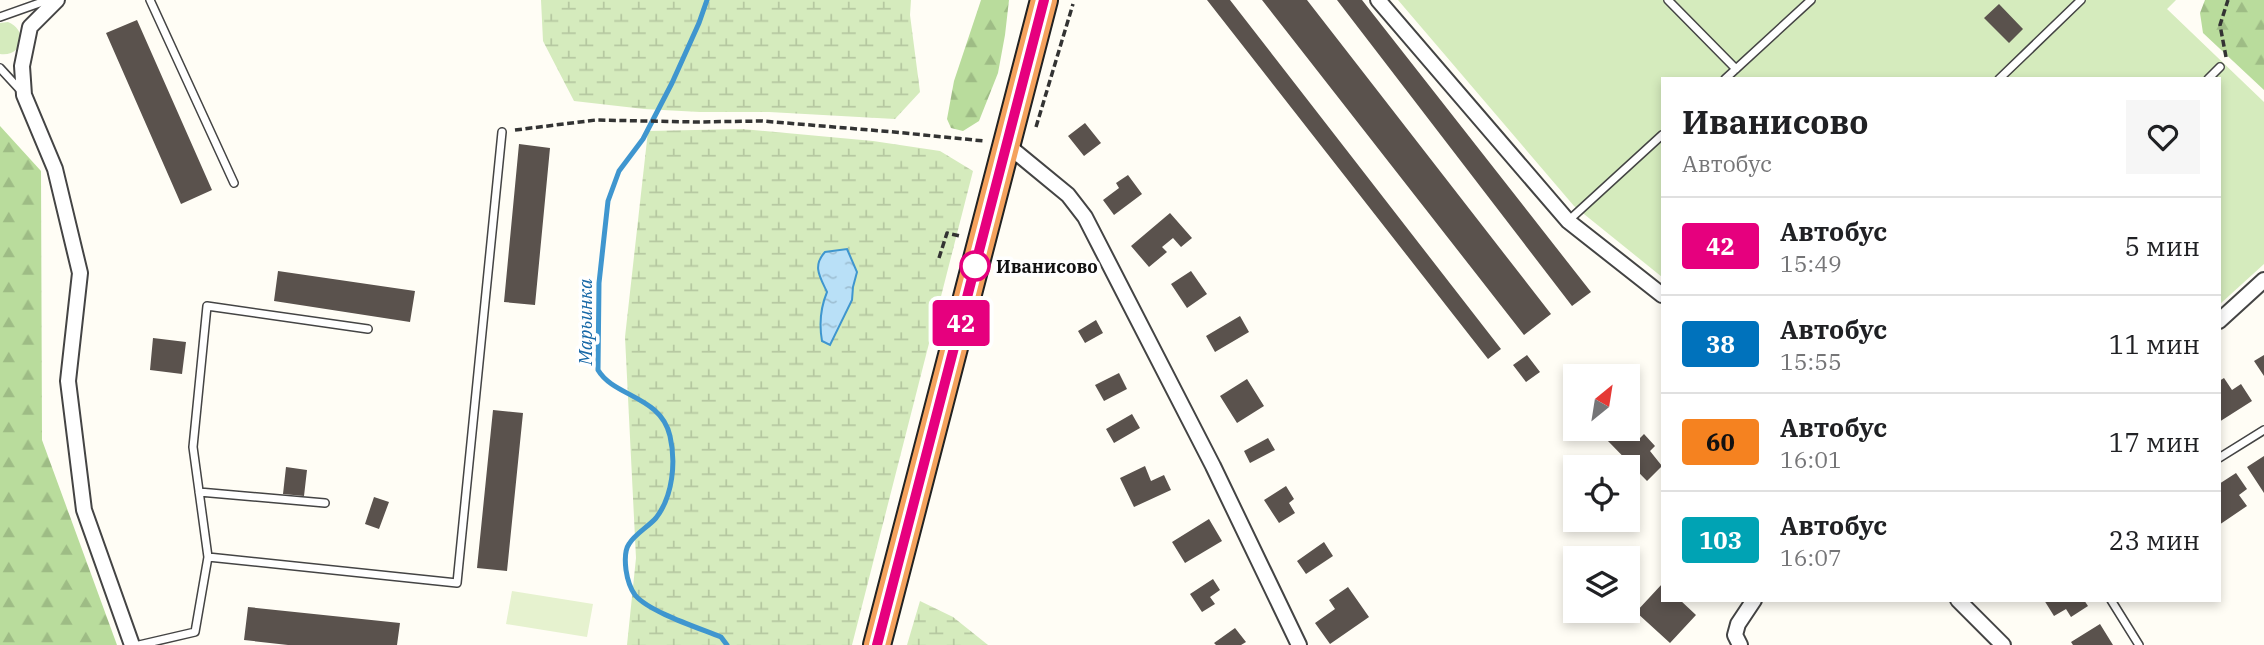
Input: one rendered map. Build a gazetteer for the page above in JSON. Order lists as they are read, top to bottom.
{
  "water": ["Марьинка"],
  "places": ["Иванисово"],
  "lines": ["bus line 42"],
  "north": "top right",
  "page": {
    "on_map": "42",
    "heading": ["Иванисово", "Автобус"],
    "list": [
      {
        "mark": "42",
        "name": "Автобус",
        "note": "15:49",
        "value": "5 мин"
      },
      {
        "mark": "38",
        "name": "Автобус",
        "note": "15:55",
        "value": "11 мин"
      },
      {
        "mark": "60",
        "name": "Автобус",
        "note": "16:01",
        "value": "17 мин"
      },
      {
        "mark": "103",
        "name": "Автобус",
        "note": "16:07",
        "value": "23 мин"
      }
    ]
  }
}
